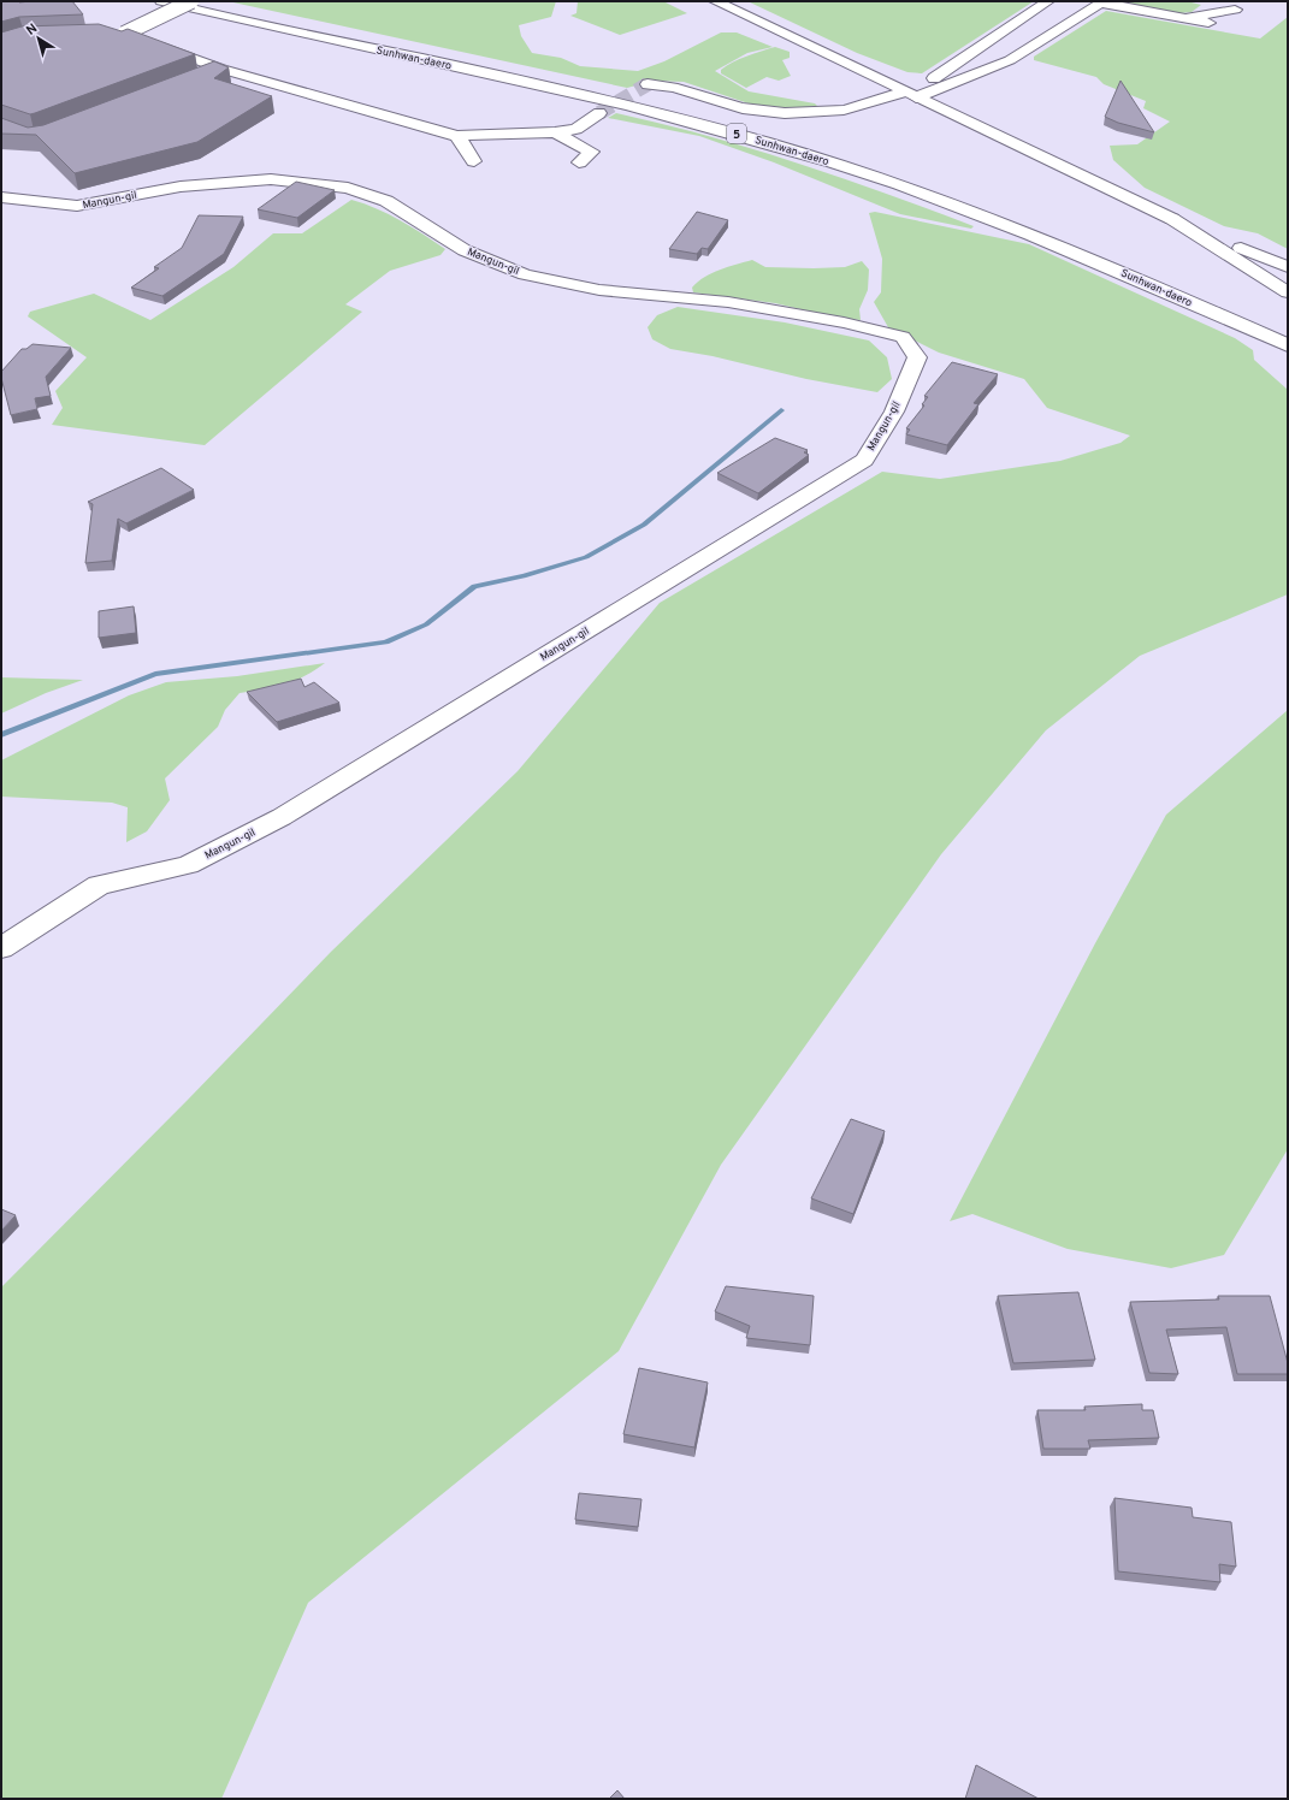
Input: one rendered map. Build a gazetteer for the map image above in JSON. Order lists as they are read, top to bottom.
{
  "streets": {
    "main road": ["Sunhwan-daero", "5", "Mangun-gil"]
  },
  "north": "top left"
}
